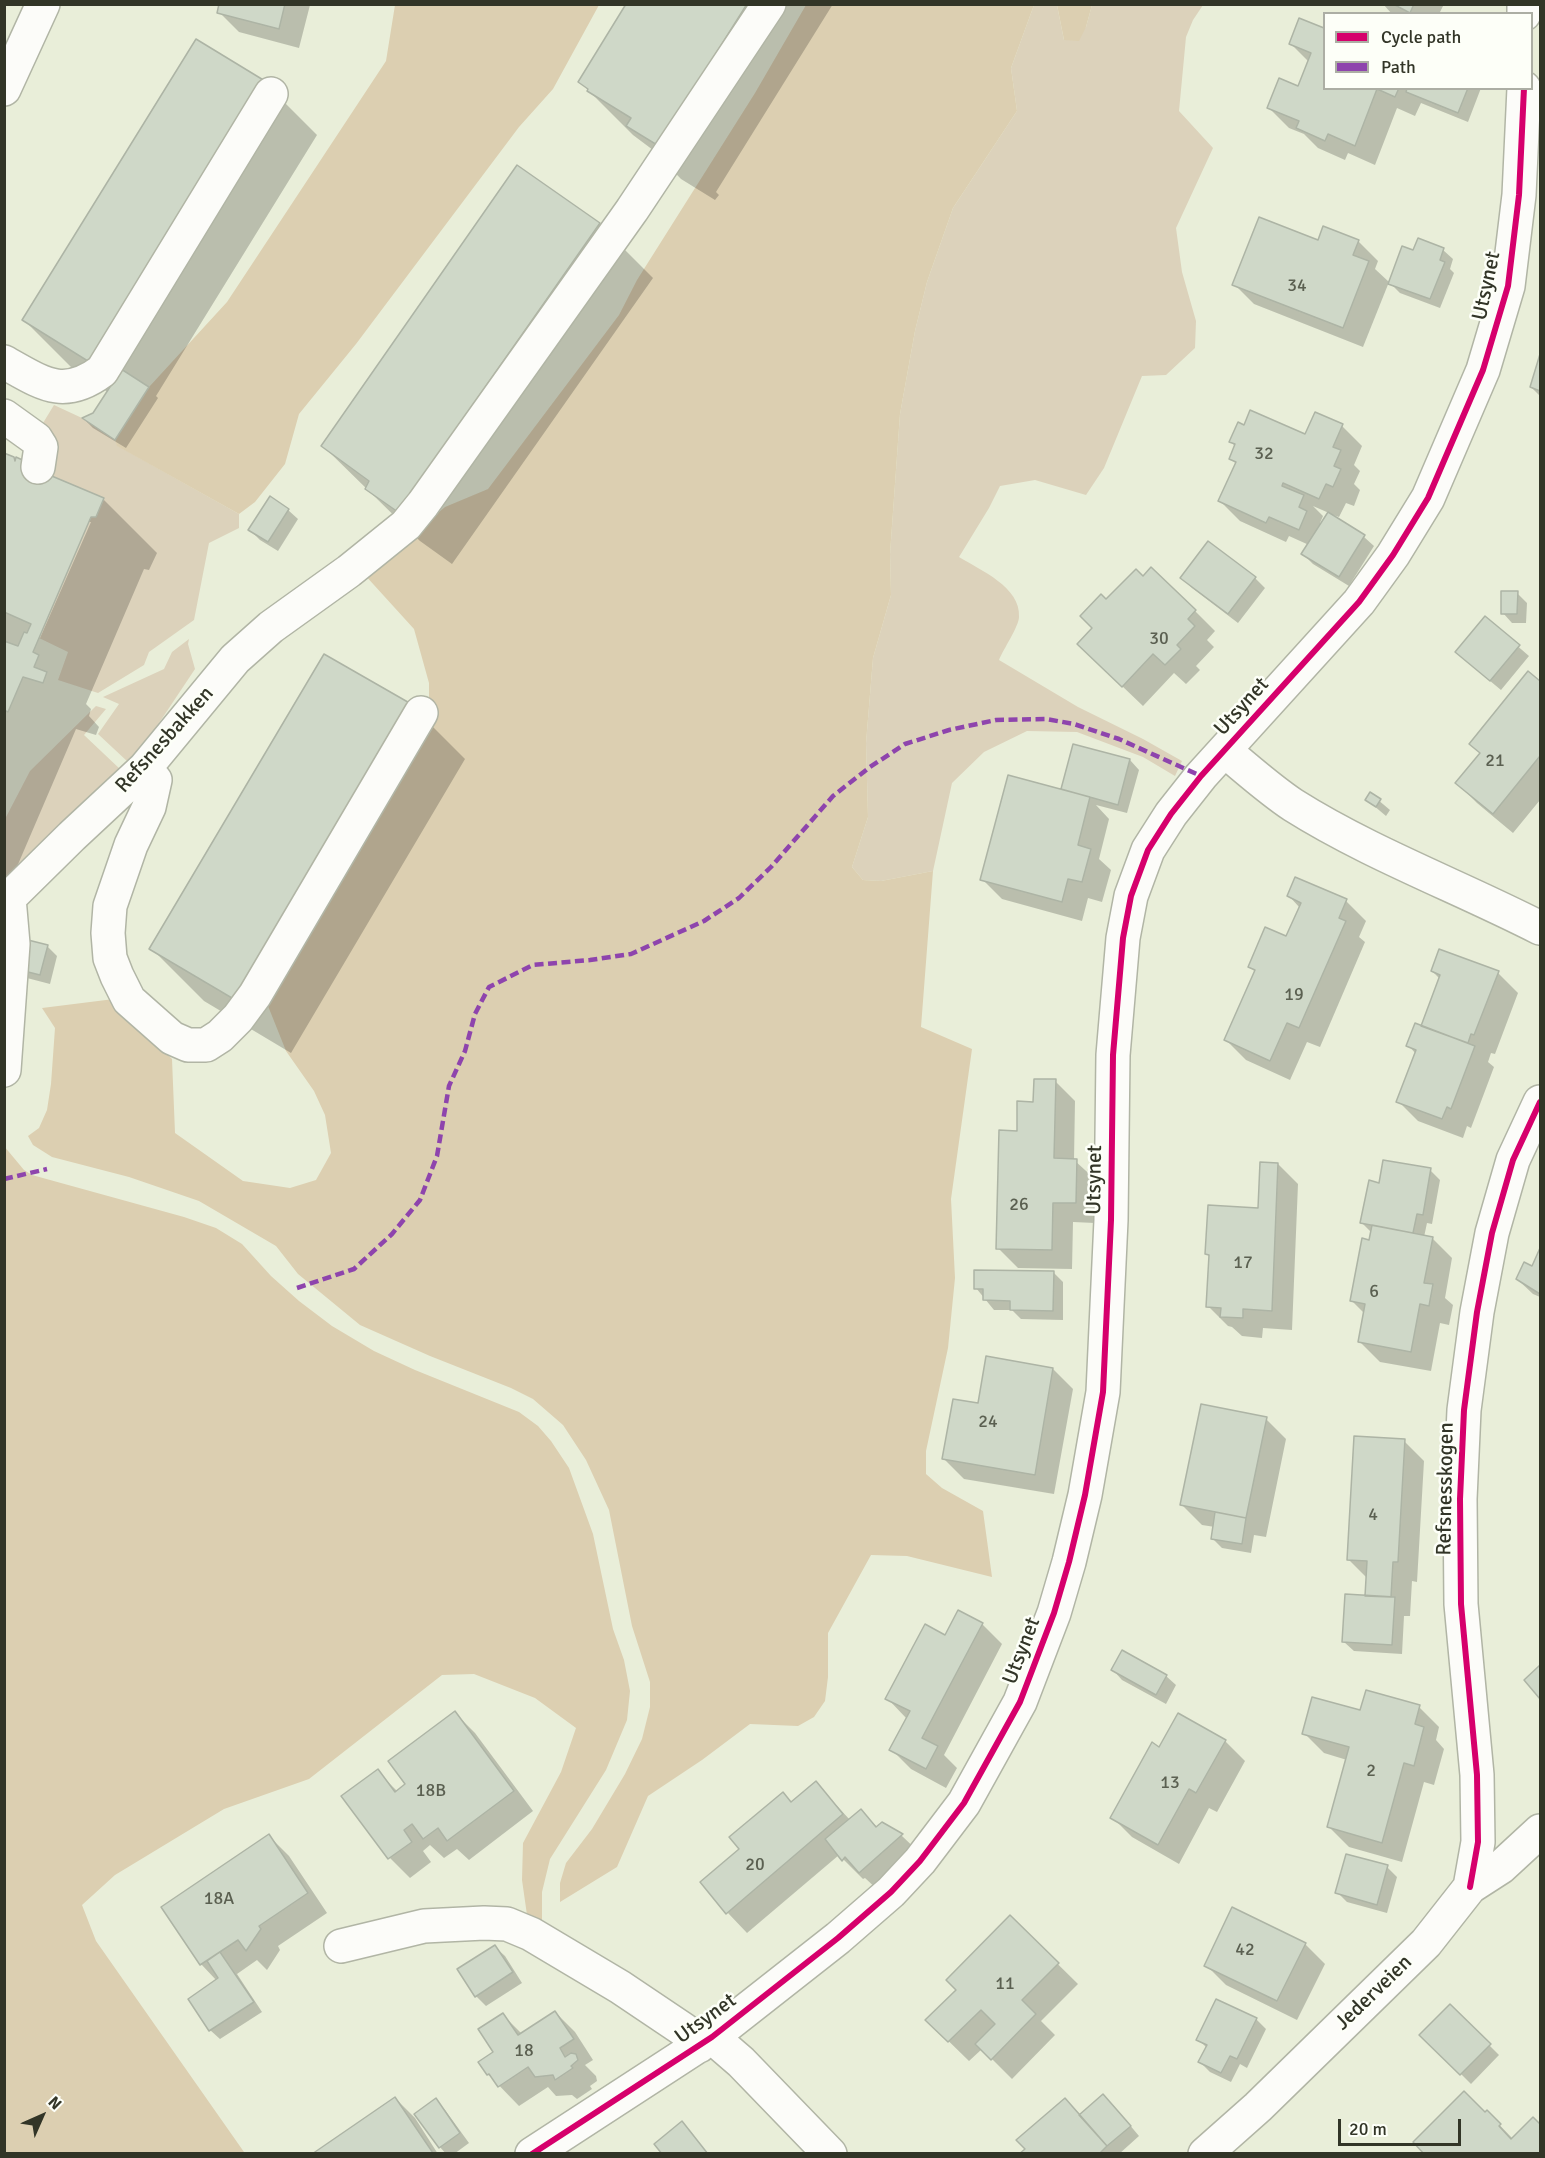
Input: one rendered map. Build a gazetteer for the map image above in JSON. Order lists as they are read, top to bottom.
{
  "streets": {
    "street": [
      "Utsynet",
      "Refsnesbakken",
      "Refsnesskogen",
      "Jederveien"
    ]
  },
  "crossings": [
    ["Refsnesskogen", "Jederveien"]
  ],
  "house_numbers": [
    "34",
    "32",
    "30",
    "21",
    "19",
    "26",
    "17",
    "6",
    "24",
    "4",
    "2",
    "13",
    "18B",
    "20",
    "18A",
    "42",
    "11",
    "18"
  ],
  "legend": ["Cycle path", "Path"],
  "scale_bar": "20 m",
  "north": "top right"
}
